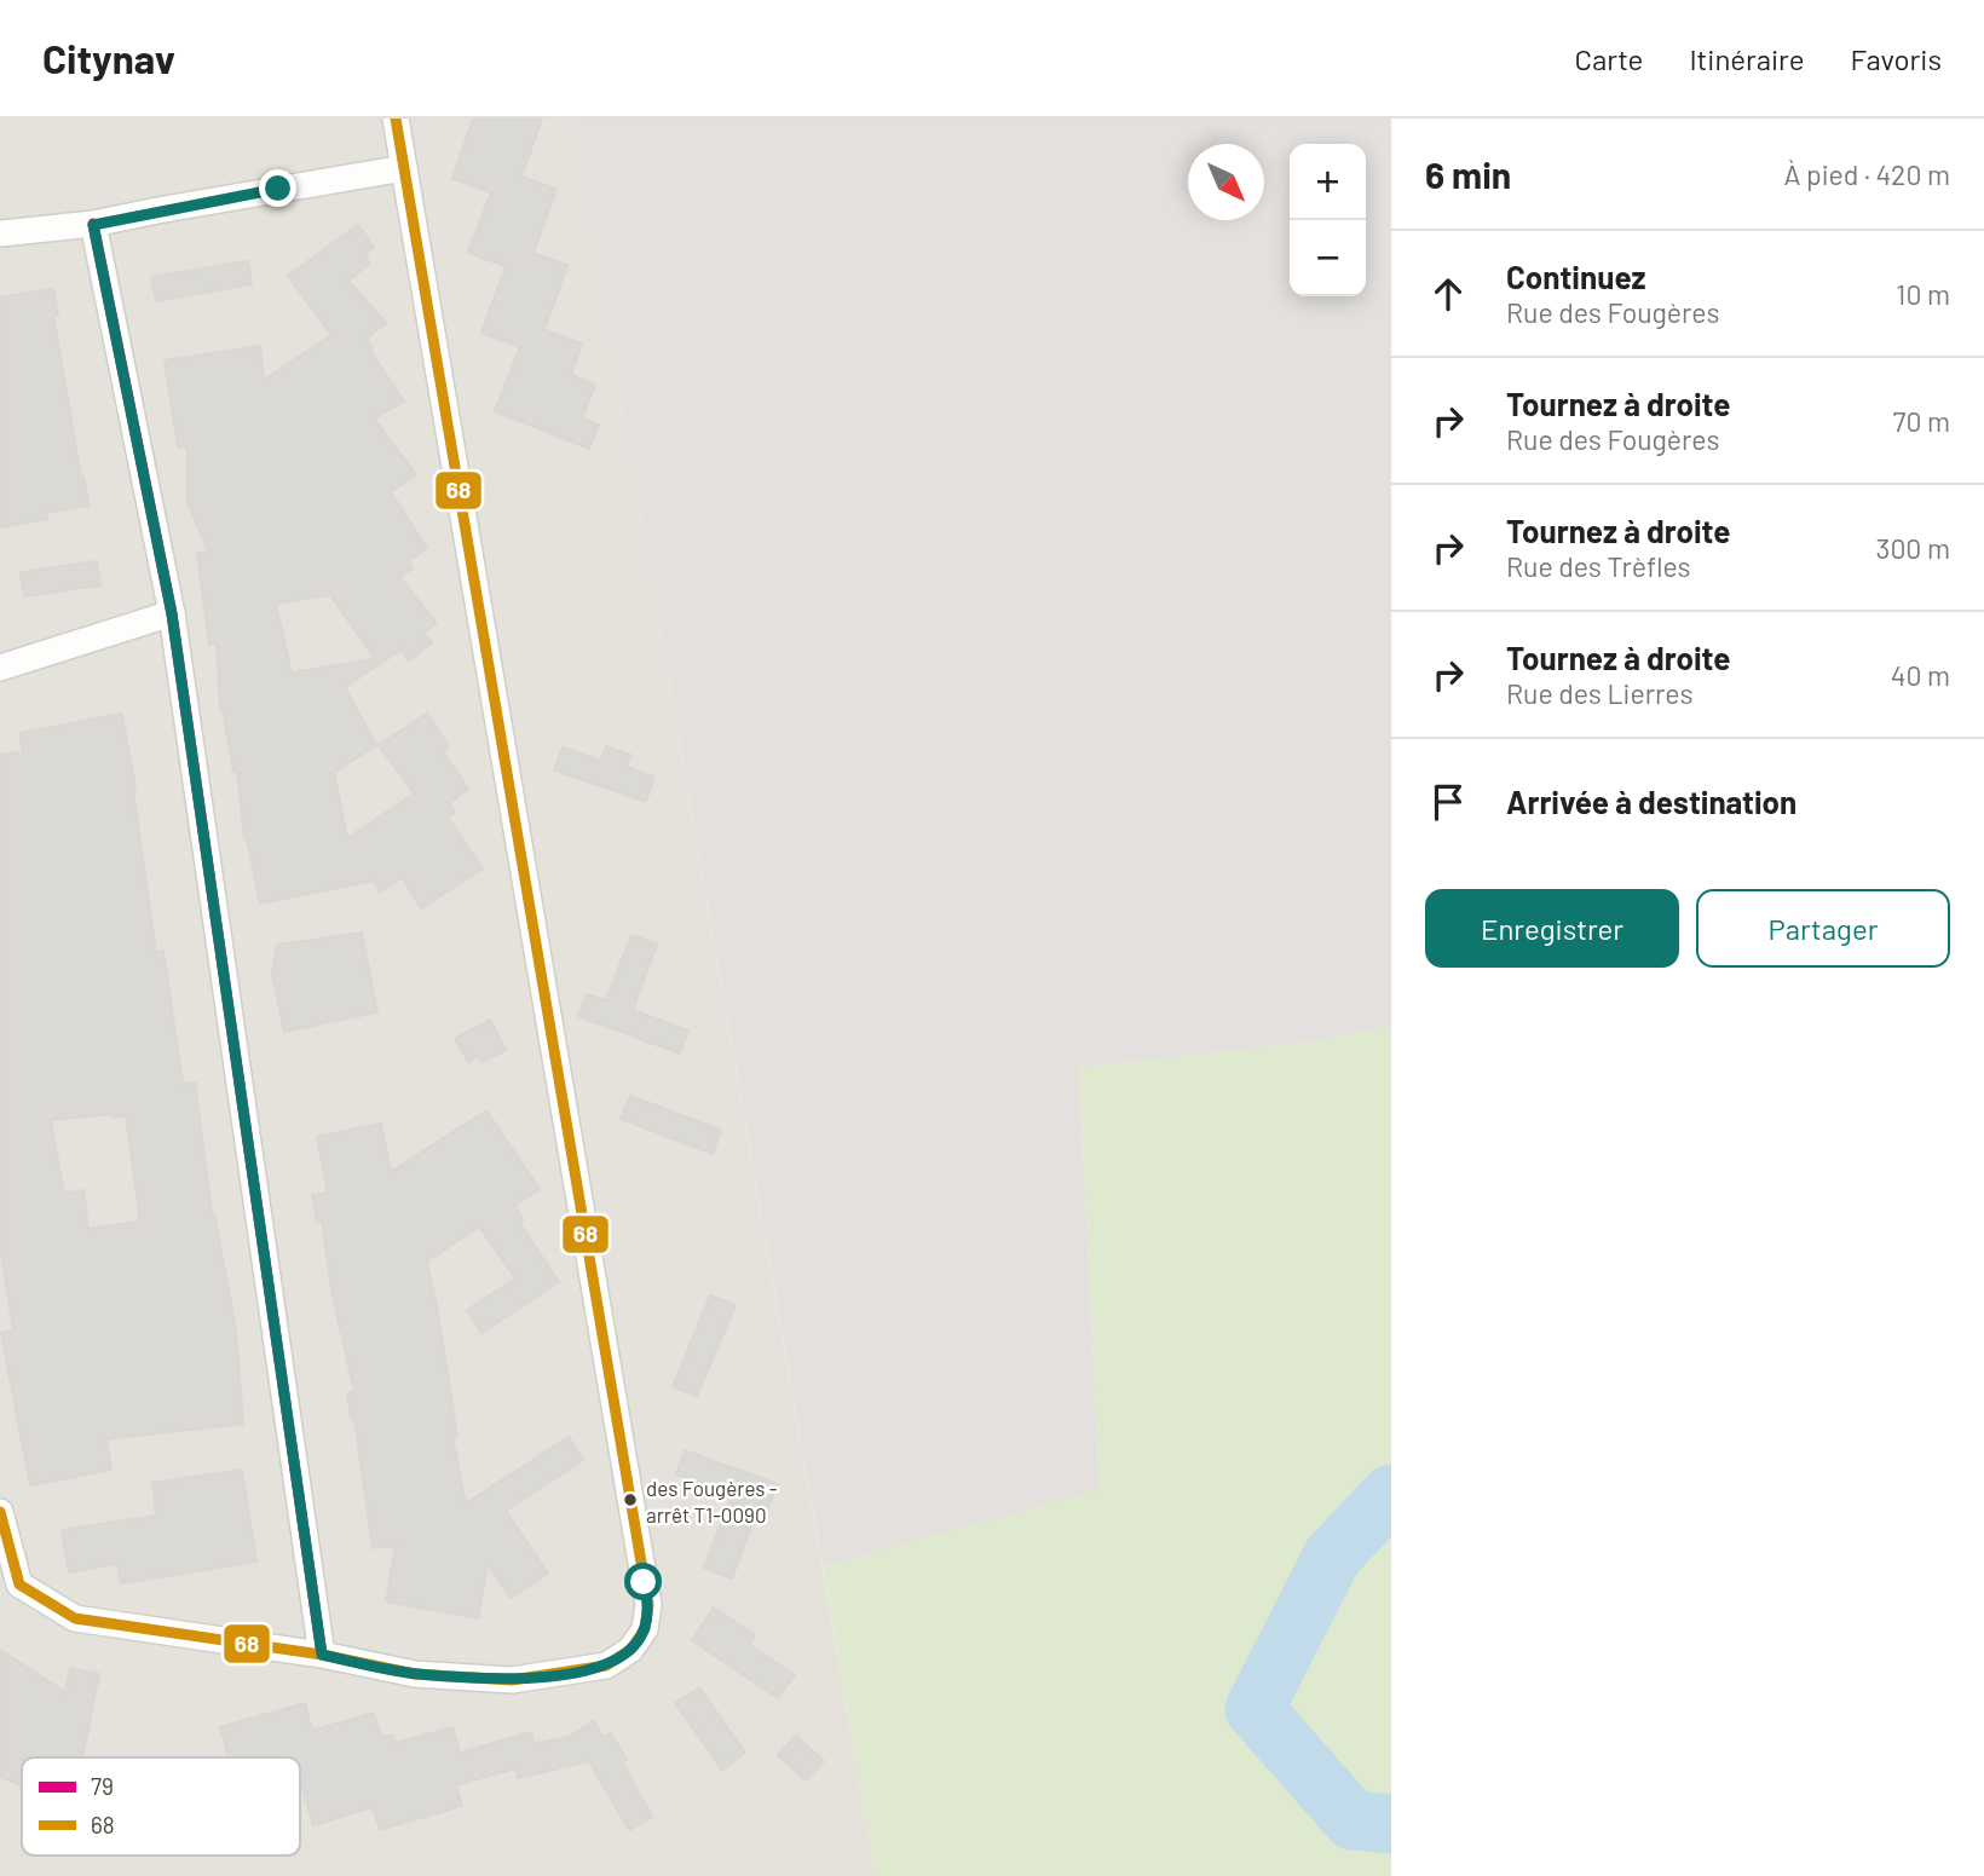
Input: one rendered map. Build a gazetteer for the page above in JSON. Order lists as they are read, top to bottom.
{
  "places": ["des Fougères - arrêt T1-0090"],
  "lines": ["transit line 68", "transit line 79"],
  "legend": ["79", "68"],
  "north": "bottom right",
  "page": {
    "header": "Citynav",
    "nav": ["Carte", "Itinéraire", "Favoris"],
    "heading": ["6 min", "À pied · 420 m"],
    "map_buttons": ["+", "−"],
    "list": [
      ["Continuez", "Rue des Fougères", "10 m"],
      ["Tournez à droite", "Rue des Fougères", "70 m"],
      ["Tournez à droite", "Rue des Trèfles", "300 m"],
      ["Tournez à droite", "Rue des Lierres", "40 m"],
      "Arrivée à destination"
    ],
    "buttons": ["Enregistrer", "Partager"]
  }
}
